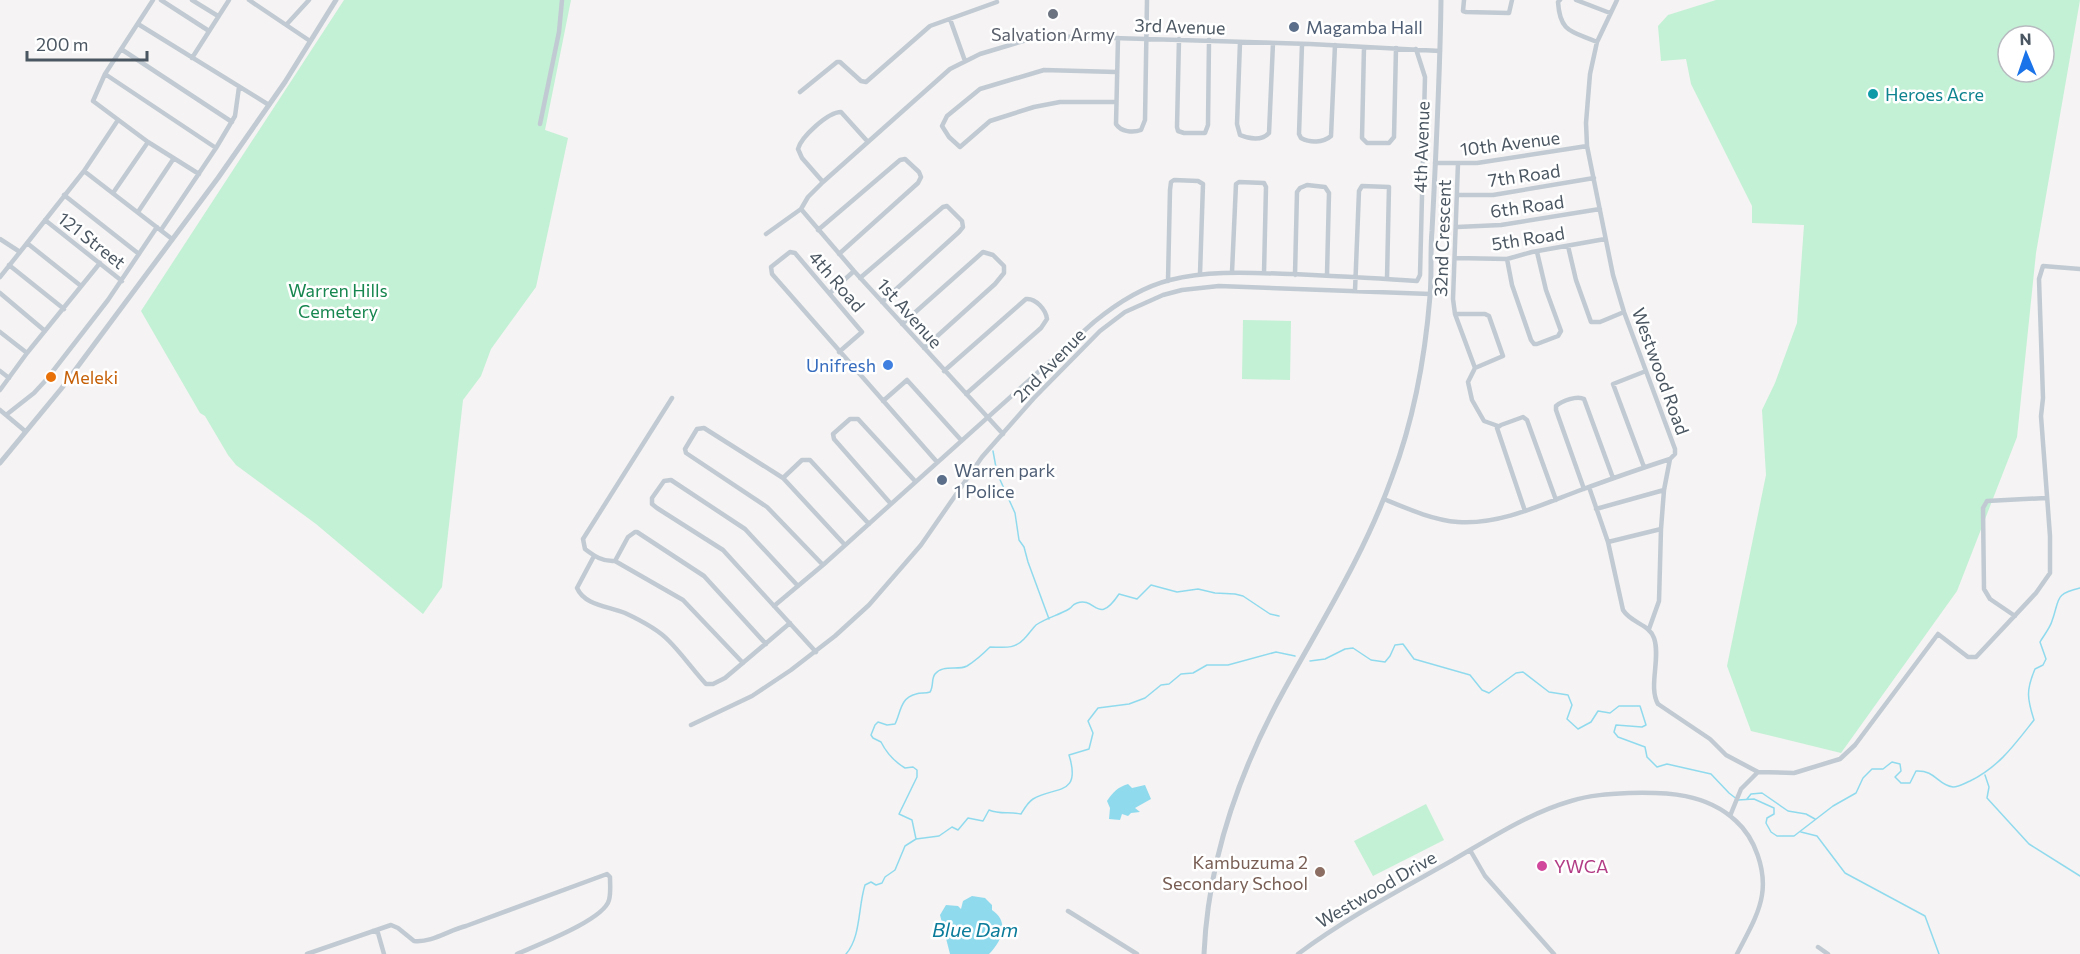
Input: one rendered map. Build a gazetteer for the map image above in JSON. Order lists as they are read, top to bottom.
{
  "streets": {
    "street": [
      "3rd Avenue",
      "10th Avenue",
      "4th Avenue",
      "7th Road",
      "6th Road",
      "32nd Crescent",
      "5th Road",
      "121 Street",
      "4th Road",
      "1st Avenue",
      "2nd Avenue",
      "Westwood Road",
      "Westwood Drive"
    ]
  },
  "crossings": [
    ["3rd Avenue", "4th Avenue"],
    ["3rd Avenue", "1st Avenue"],
    ["10th Avenue", "4th Avenue"],
    ["10th Avenue", "32nd Crescent"],
    ["10th Avenue", "Westwood Road"],
    ["4th Avenue", "2nd Avenue"],
    ["4th Avenue", "Westwood Road"],
    ["7th Road", "32nd Crescent"],
    ["7th Road", "Westwood Road"],
    ["6th Road", "32nd Crescent"],
    ["6th Road", "Westwood Road"],
    ["32nd Crescent", "5th Road"],
    ["5th Road", "Westwood Road"],
    ["1st Avenue", "2nd Avenue"]
  ],
  "water": ["Blue Dam"],
  "parks": ["Warren Hills Cemetery"],
  "places": [
    "Salvation Army",
    "Magamba Hall",
    "Heroes Acre",
    "Unifresh",
    "Meleki",
    "Warren park 1 Police",
    "YWCA",
    "Kambuzuma 2 Secondary School"
  ],
  "scale_bar": "200 m",
  "north": "top"
}
